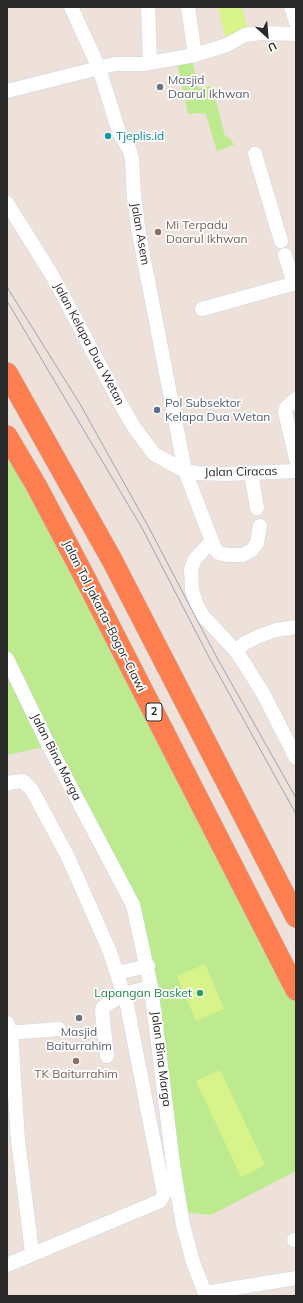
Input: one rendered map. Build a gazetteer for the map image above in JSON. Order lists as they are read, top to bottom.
{
  "streets": {
    "highway": ["Jalan Tol Jakarta–Bogor–Ciawi", "2"],
    "street": [
      "Jalan Asem",
      "Jalan Kelapa Dua Wetan",
      "Jalan Ciracas",
      "Jalan Bina Marga"
    ]
  },
  "crossings": [
    ["Jalan Asem", "Jalan Kelapa Dua Wetan"],
    ["Jalan Asem", "Jalan Ciracas"],
    ["Jalan Kelapa Dua Wetan", "Jalan Ciracas"]
  ],
  "places": [
    "Masjid Daarul Ikhwan",
    "Tjeplis.id",
    "Mi Terpadu Daarul Ikhwan",
    "Pol Subsektor Kelapa Dua Wetan",
    "Lapangan Basket",
    "Masjid Baiturrahim",
    "TK Baiturrahim"
  ],
  "north": "bottom right"
}
